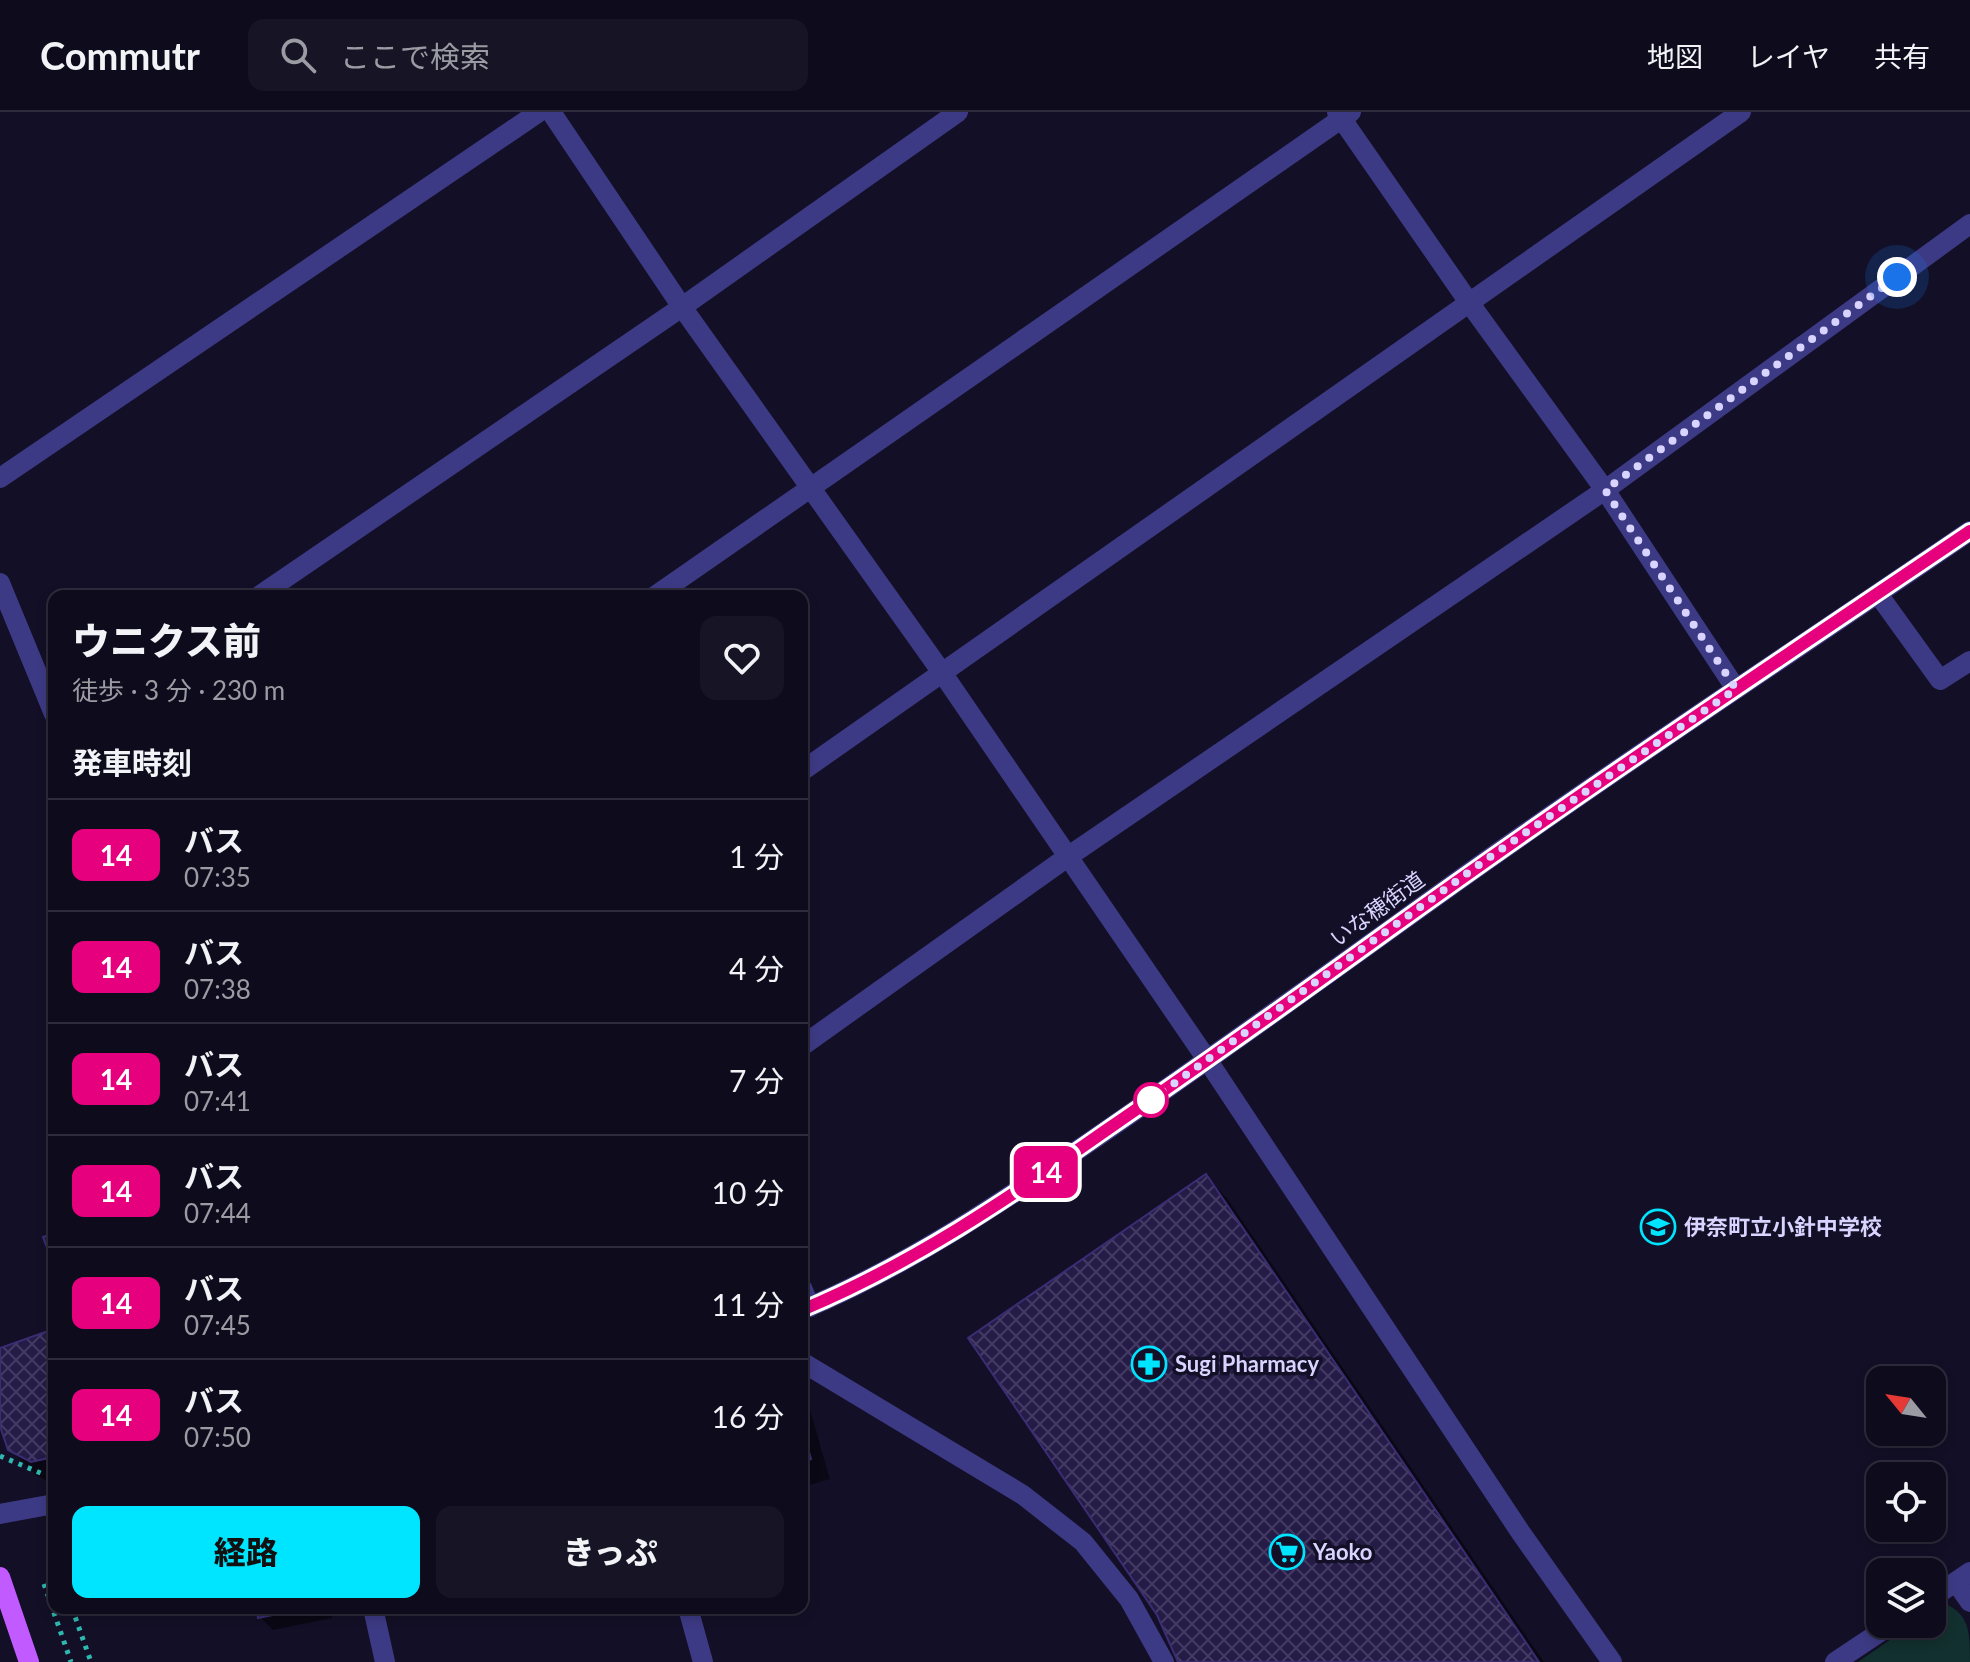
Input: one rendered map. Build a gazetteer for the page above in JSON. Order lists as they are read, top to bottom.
{
  "streets": {
    "street": ["いな穂街道"]
  },
  "places": {
    "school or university": ["伊奈町立小針中学校"],
    "pharmacy": ["Sugi Pharmacy"],
    "supermarket": ["Yaoko"]
  },
  "lines": ["bus line 14"],
  "north": "top left",
  "page": {
    "header": "Commutr",
    "search": "ここで検索",
    "nav": ["地図", "レイヤ", "共有"],
    "on_map": "14",
    "heading": [
      ["ウニクス前", "徒歩 · 3 分 · 230 m"],
      "発車時刻"
    ],
    "list": [
      {
        "mark": "14",
        "name": "バス",
        "note": "07:35",
        "value": "1 分"
      },
      {
        "mark": "14",
        "name": "バス",
        "note": "07:38",
        "value": "4 分"
      },
      {
        "mark": "14",
        "name": "バス",
        "note": "07:41",
        "value": "7 分"
      },
      {
        "mark": "14",
        "name": "バス",
        "note": "07:44",
        "value": "10 分"
      },
      {
        "mark": "14",
        "name": "バス",
        "note": "07:45",
        "value": "11 分"
      },
      {
        "mark": "14",
        "name": "バス",
        "note": "07:50",
        "value": "16 分"
      }
    ],
    "buttons": ["経路", "きっぷ"]
  }
}
